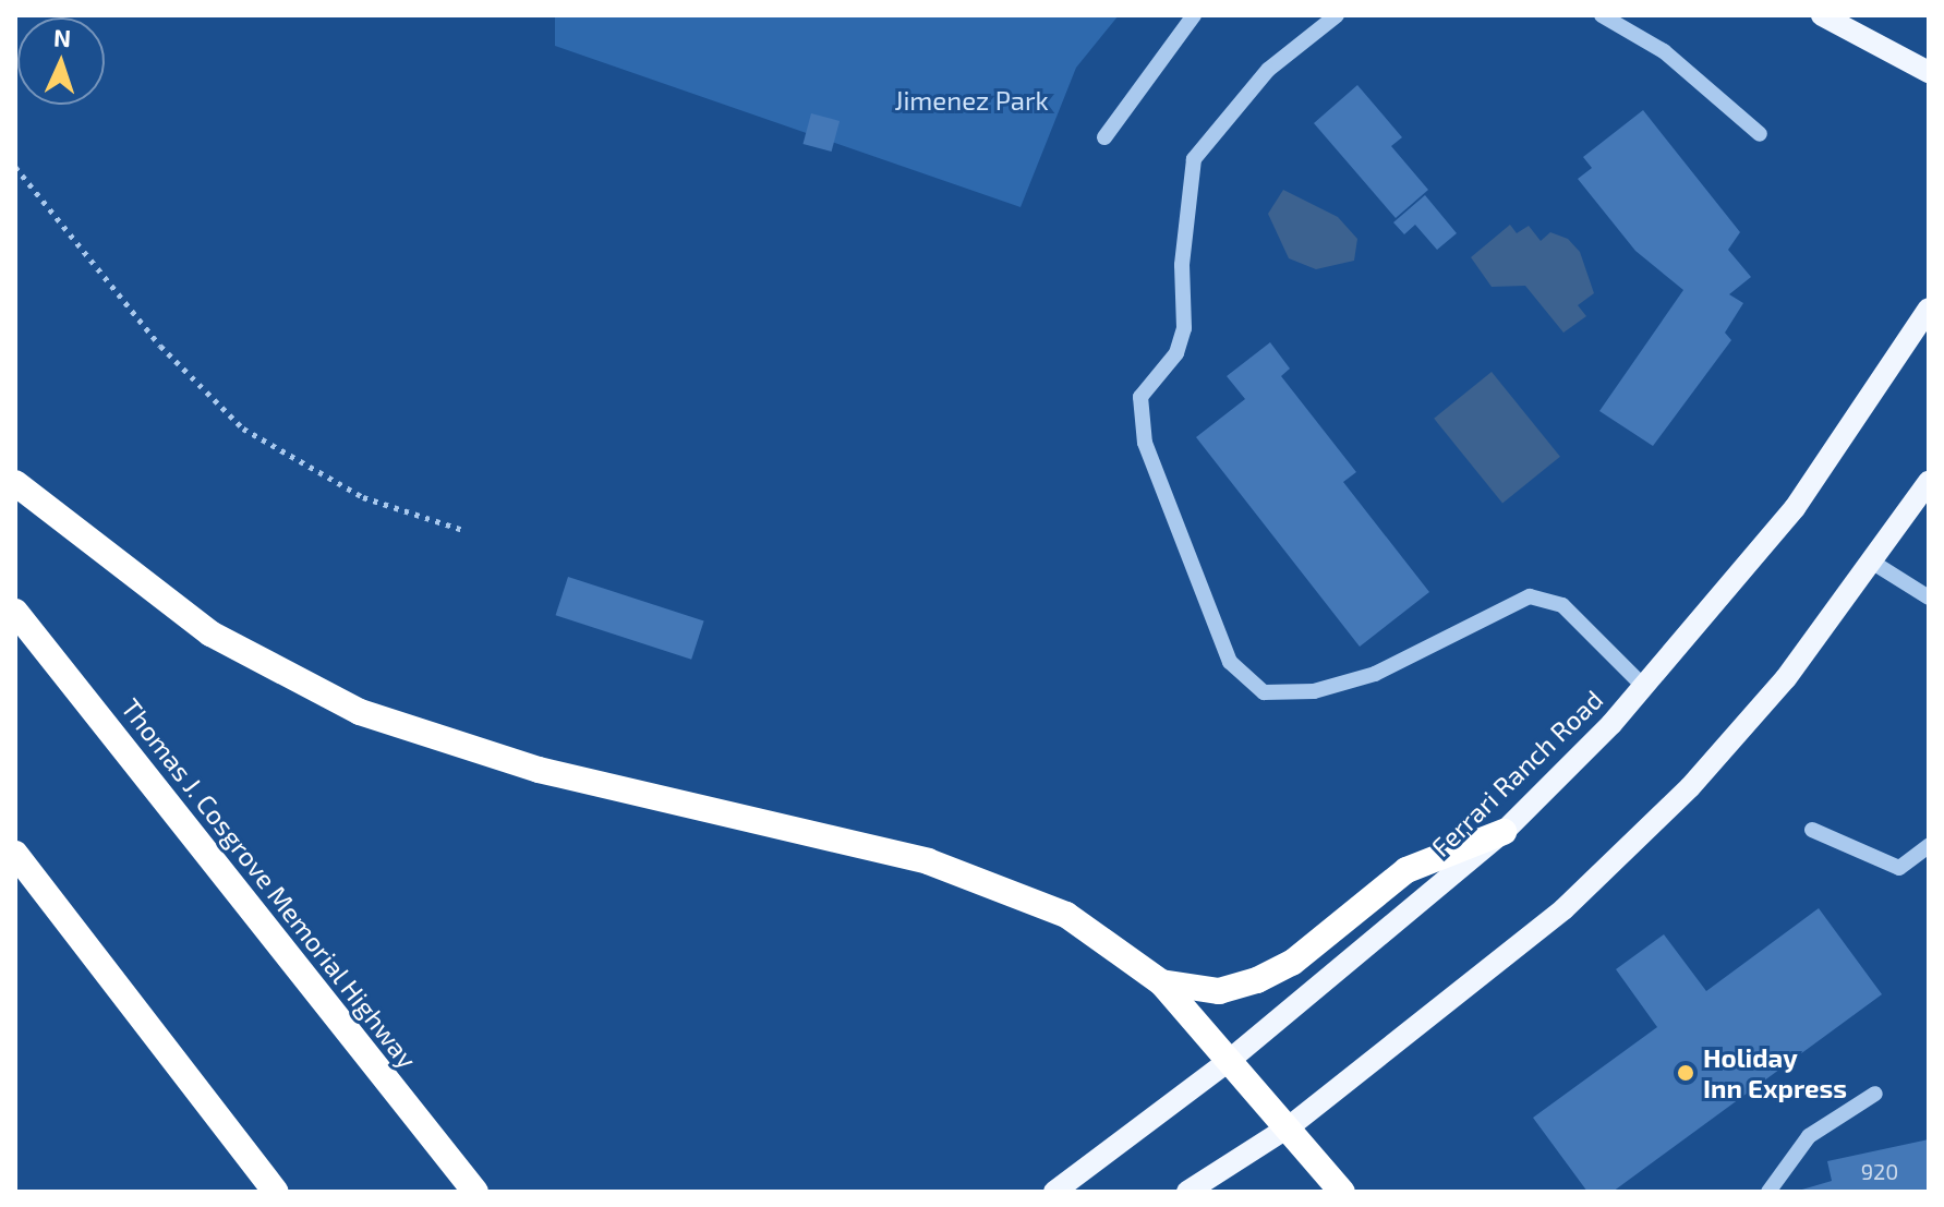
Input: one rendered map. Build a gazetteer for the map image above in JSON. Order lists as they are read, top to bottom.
{
  "streets": {
    "highway": ["Thomas J. Cosgrove Memorial Highway"],
    "main road": ["Ferrari Ranch Road"]
  },
  "parks": ["Jimenez Park"],
  "places": ["Holiday Inn Express"],
  "house_numbers": ["920"],
  "north": "top"
}
